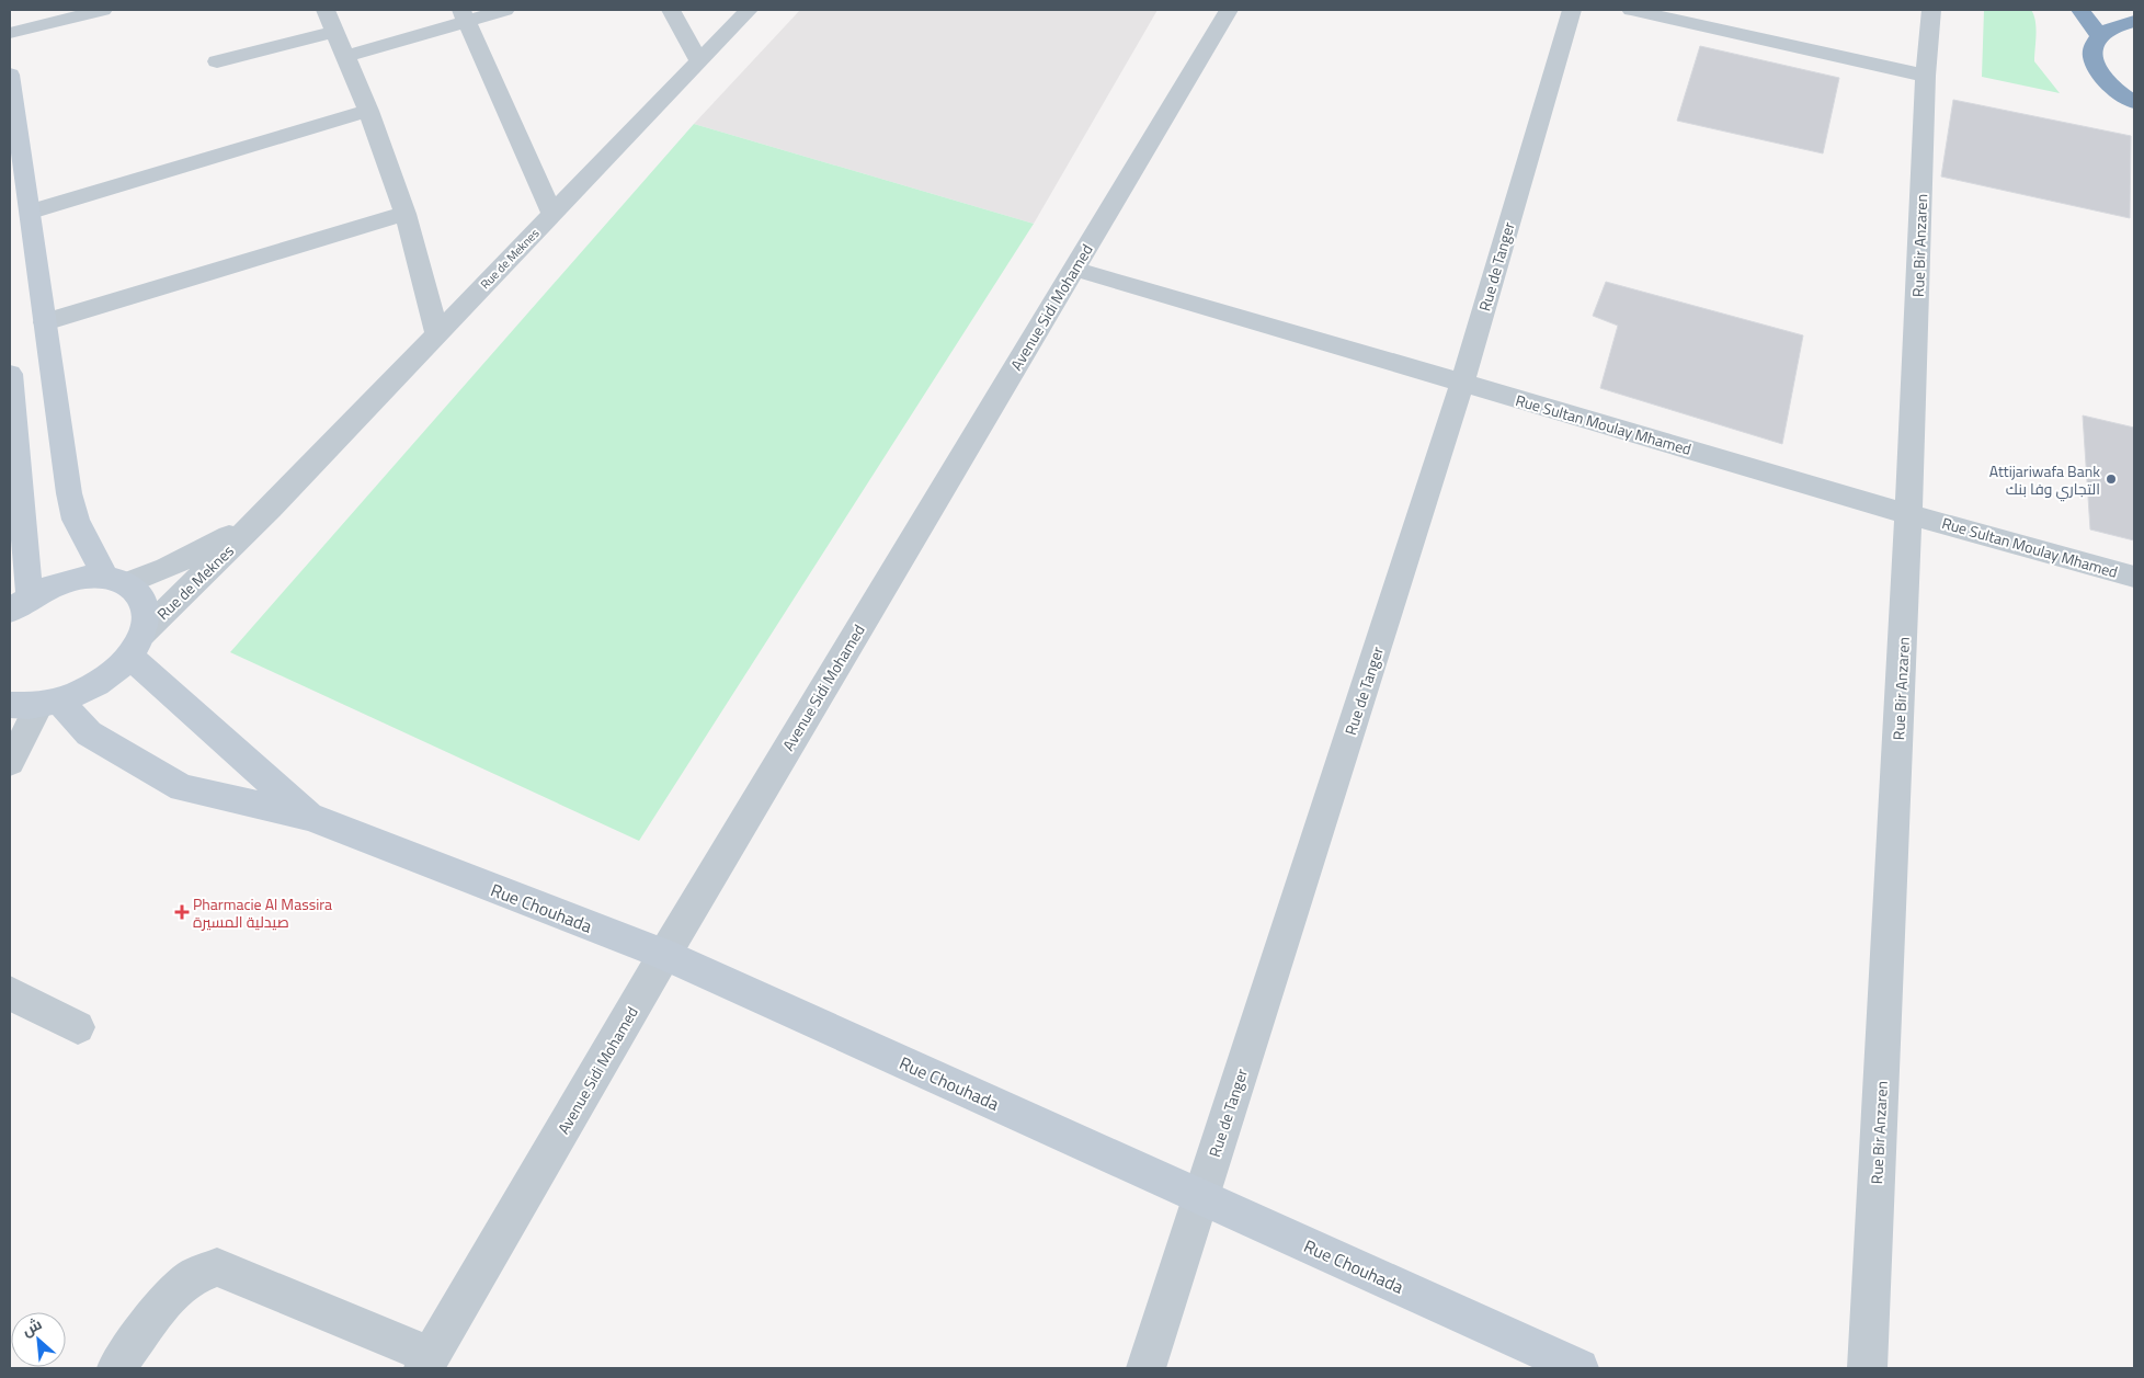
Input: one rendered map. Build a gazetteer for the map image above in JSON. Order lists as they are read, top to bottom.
{
  "streets": {
    "street": [
      "Rue Bir Anzaren",
      "Rue de Meknes",
      "Rue de Tanger",
      "Avenue Sidi Mohamed",
      "Rue Sultan Moulay Mhamed",
      "Rue Chouhada"
    ]
  },
  "crossings": [
    ["Rue Bir Anzaren", "Rue Sultan Moulay Mhamed"],
    ["Rue de Meknes", "Rue Chouhada"],
    ["Rue de Tanger", "Rue Sultan Moulay Mhamed"],
    ["Rue de Tanger", "Rue Chouhada"],
    ["Avenue Sidi Mohamed", "Rue Sultan Moulay Mhamed"],
    ["Avenue Sidi Mohamed", "Rue Chouhada"]
  ],
  "places": {
    "other": ["Attijariwafa Bank التجاري وفا بنك"],
    "health": ["Pharmacie Al Massira صيدلية المسيرة"]
  },
  "north": "top left"
}
